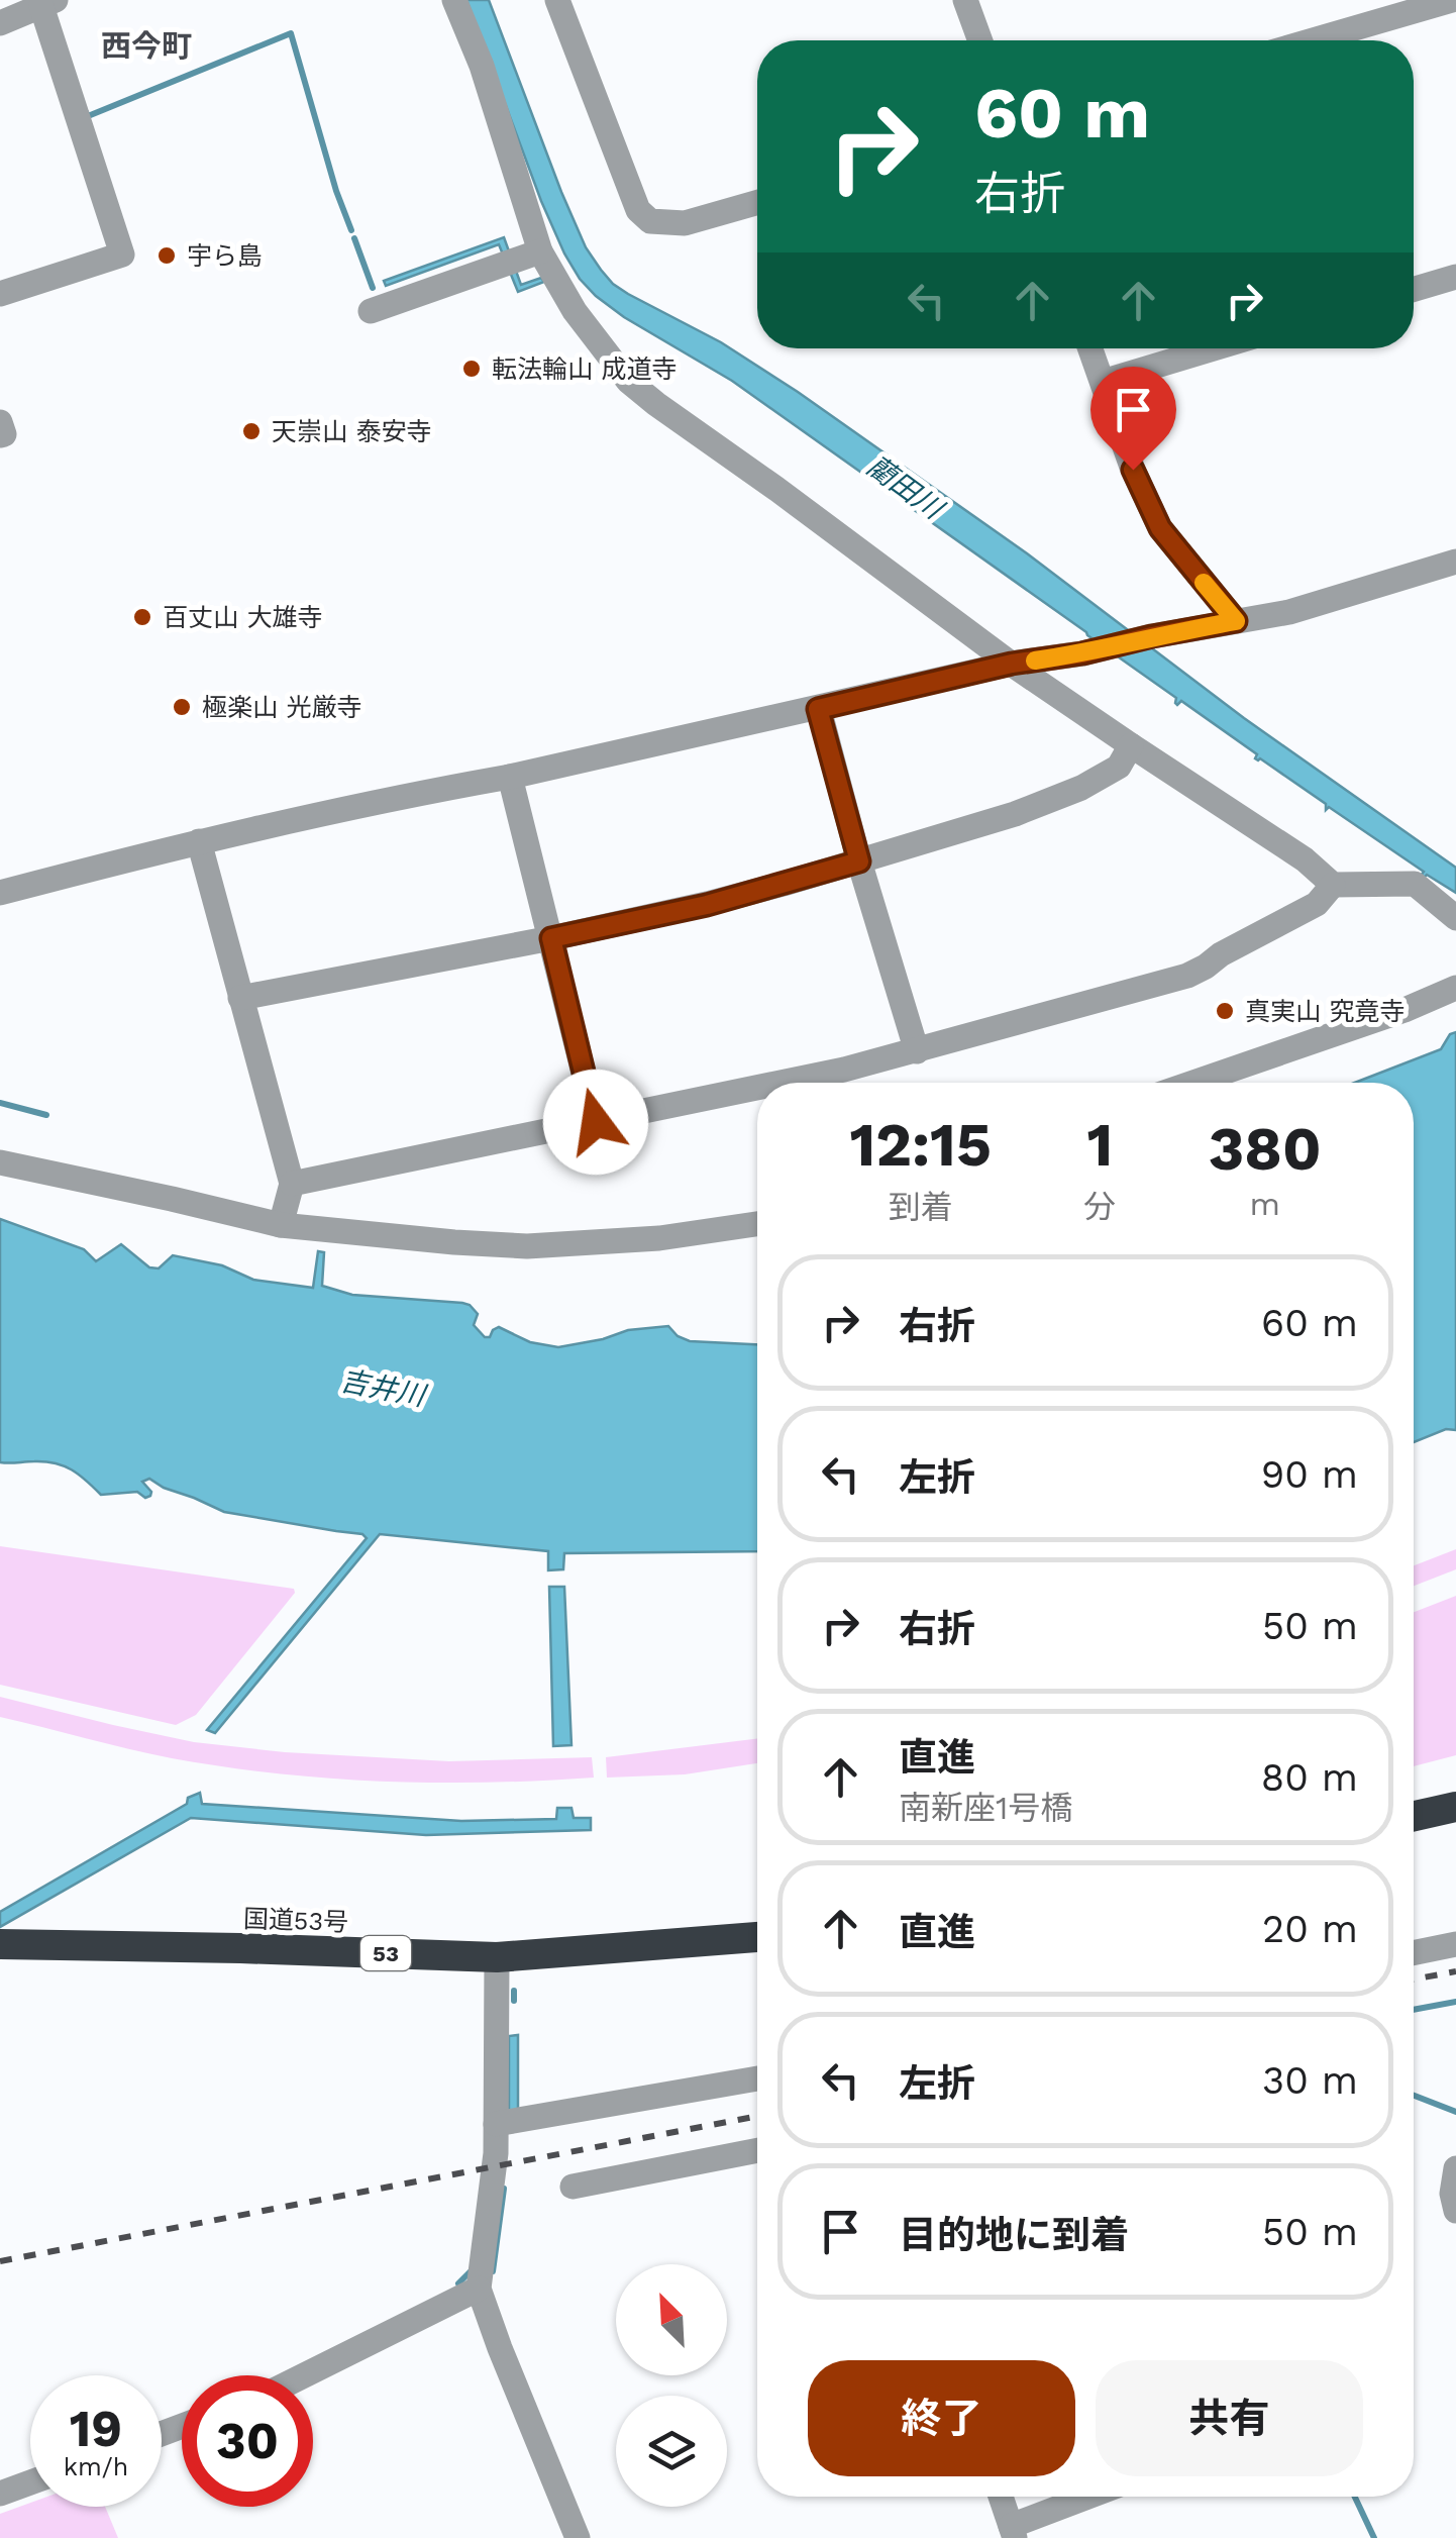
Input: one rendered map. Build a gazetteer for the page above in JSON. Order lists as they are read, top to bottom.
{
  "streets": {
    "highway": ["国道53号", "53"]
  },
  "districts": ["西今町"],
  "water": ["藺田川", "吉井川"],
  "places": [
    "宇ら島",
    "転法輪山 成道寺",
    "天崇山 泰安寺",
    "百丈山 大雄寺",
    "極楽山 光厳寺",
    "真実山 究竟寺"
  ],
  "north": "top left",
  "page": {
    "turn": ["60 m", "右折"],
    "eta": [
      "12:15",
      "到着",
      "1",
      "分",
      "380",
      "m"
    ],
    "list": [
      {
        "name": "右折",
        "value": "60 m"
      },
      {
        "name": "左折",
        "value": "90 m"
      },
      {
        "name": "右折",
        "value": "50 m"
      },
      {
        "name": "直進",
        "note": "南新座1号橋",
        "value": "80 m"
      },
      {
        "name": "直進",
        "value": "20 m"
      },
      {
        "name": "左折",
        "value": "30 m"
      },
      {
        "name": "目的地に到着",
        "value": "50 m"
      }
    ],
    "buttons": ["終了", "共有"],
    "speed": "19 km/h",
    "limit": "30"
  }
}
